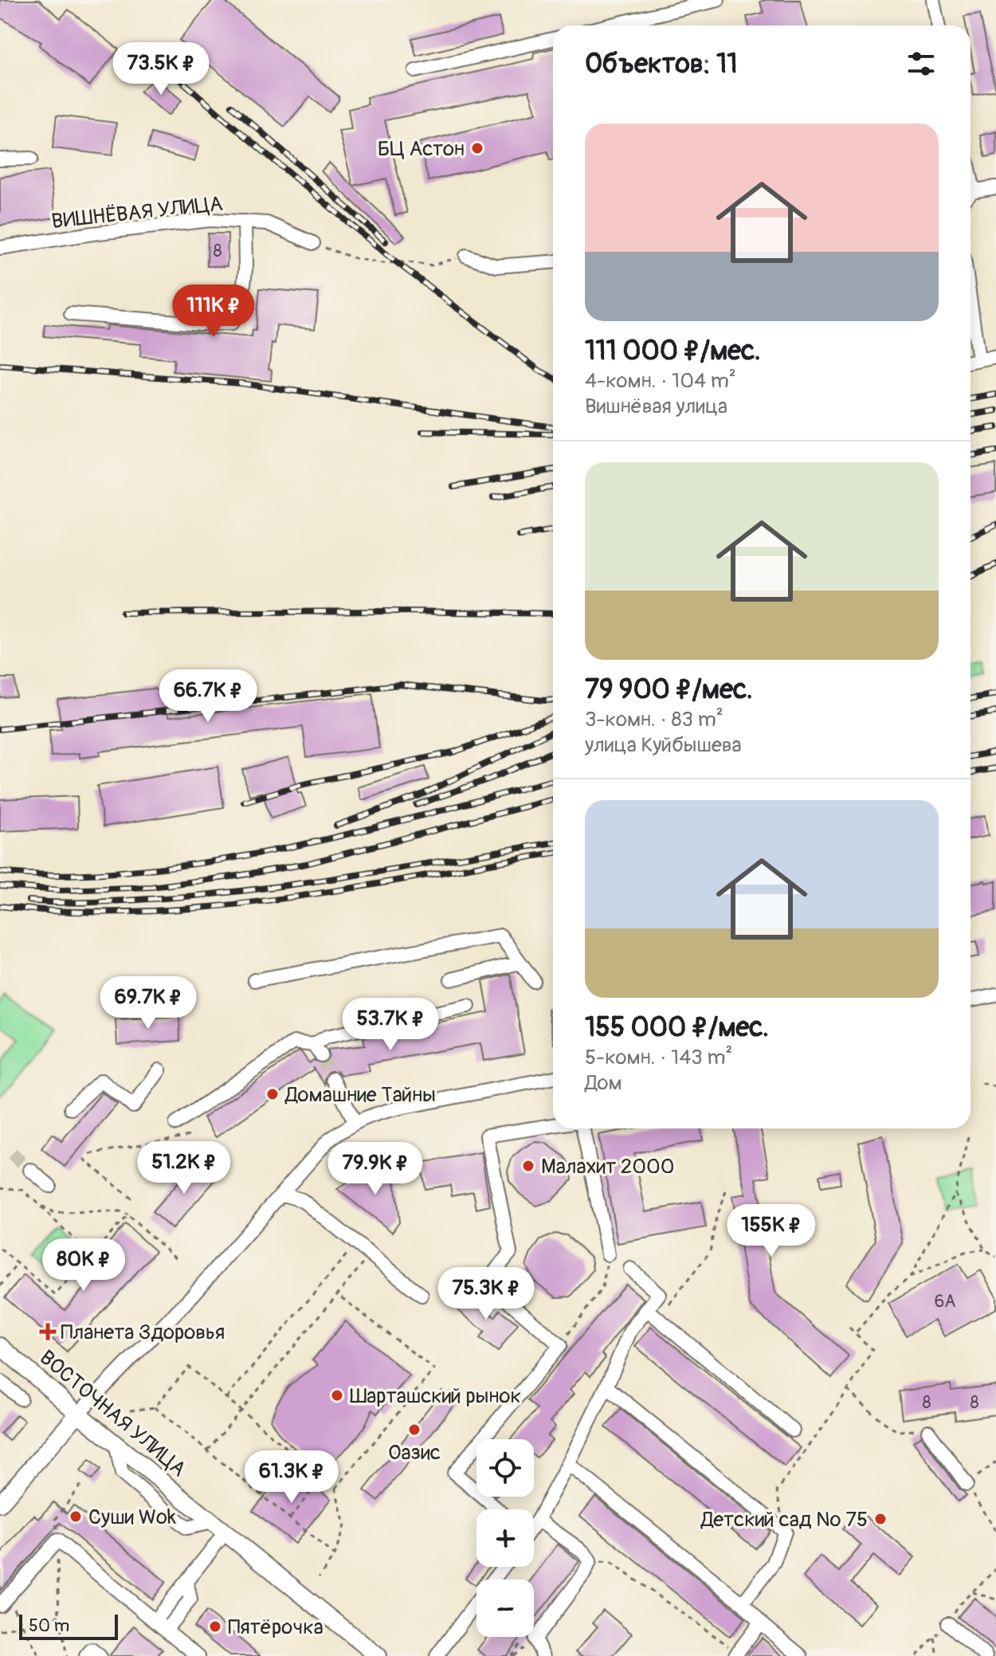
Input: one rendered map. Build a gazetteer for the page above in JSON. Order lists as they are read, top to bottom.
{
  "streets": {
    "main road": ["ВОСТОЧНАЯ УЛИЦА"],
    "street": ["ВИШНЁВАЯ УЛИЦА"]
  },
  "places": {
    "other": [
      "БЦ Астон",
      "Домашние Тайны",
      "Малахит 2000",
      "Шарташский рынок",
      "Оазис",
      "Суши Wok",
      "Детский сад № 75",
      "Пятёрочка"
    ],
    "health": ["Планета Здоровья"]
  },
  "house_numbers": [
    "8",
    "6А",
    "8",
    "8"
  ],
  "scale_bar": "50 m",
  "page": {
    "heading": "Объектов: 11",
    "price": [
      "73.5K ₽",
      "111K ₽",
      "66.7K ₽",
      "69.7K ₽",
      "53.7K ₽",
      "51.2K ₽",
      "79.9K ₽",
      "155K ₽",
      "80K ₽",
      "75.3K ₽",
      "61.3K ₽"
    ],
    "list": [
      {
        "name": "111 000 ₽/мес.",
        "note": "4-комн. · 104 m² · Вишнёвая улица"
      },
      {
        "name": "79 900 ₽/мес.",
        "note": "3-комн. · 83 m² · улица Куйбышева"
      },
      {
        "name": "155 000 ₽/мес.",
        "note": "5-комн. · 143 m² · Дом"
      }
    ],
    "map_buttons": ["+", "−"],
    "scale": "50 m"
  }
}
